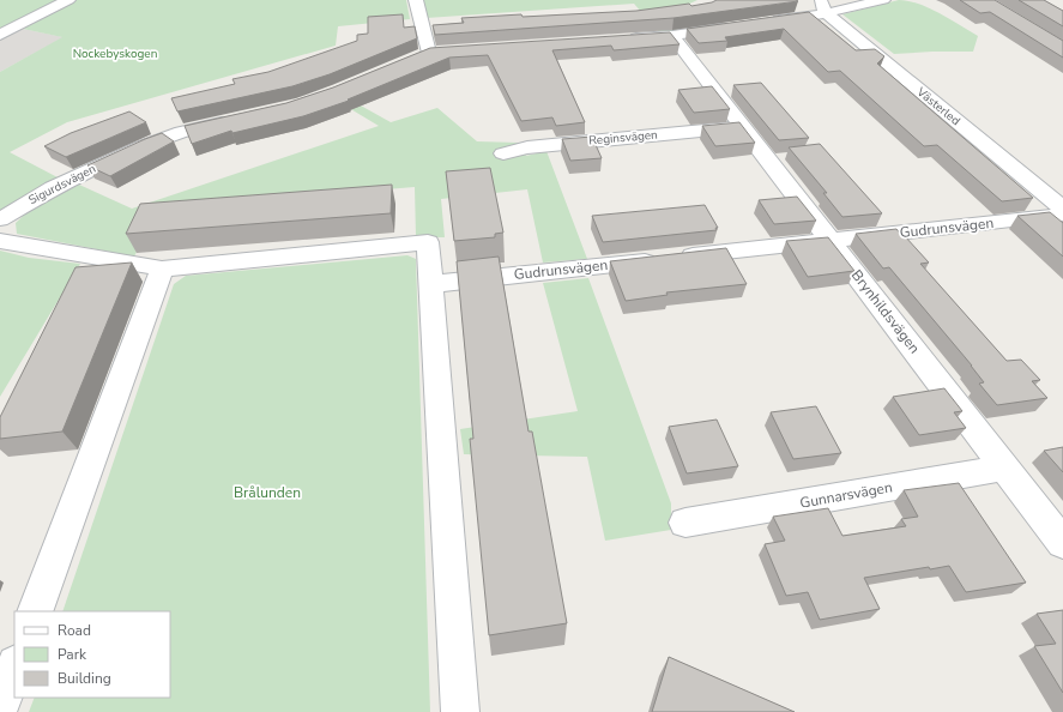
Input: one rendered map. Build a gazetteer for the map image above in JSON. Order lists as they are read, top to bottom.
{
  "streets": {
    "street": [
      "Västerled",
      "Reginsvägen",
      "Sigurdsvägen",
      "Gudrunsvägen",
      "Brynhildsvägen",
      "Gunnarsvägen"
    ]
  },
  "crossings": [
    ["Reginsvägen", "Brynhildsvägen"],
    ["Gudrunsvägen", "Brynhildsvägen"],
    ["Brynhildsvägen", "Gunnarsvägen"]
  ],
  "parks": ["Nockebyskogen", "Brålunden"],
  "legend": ["Road", "Park", "Building"]
}
